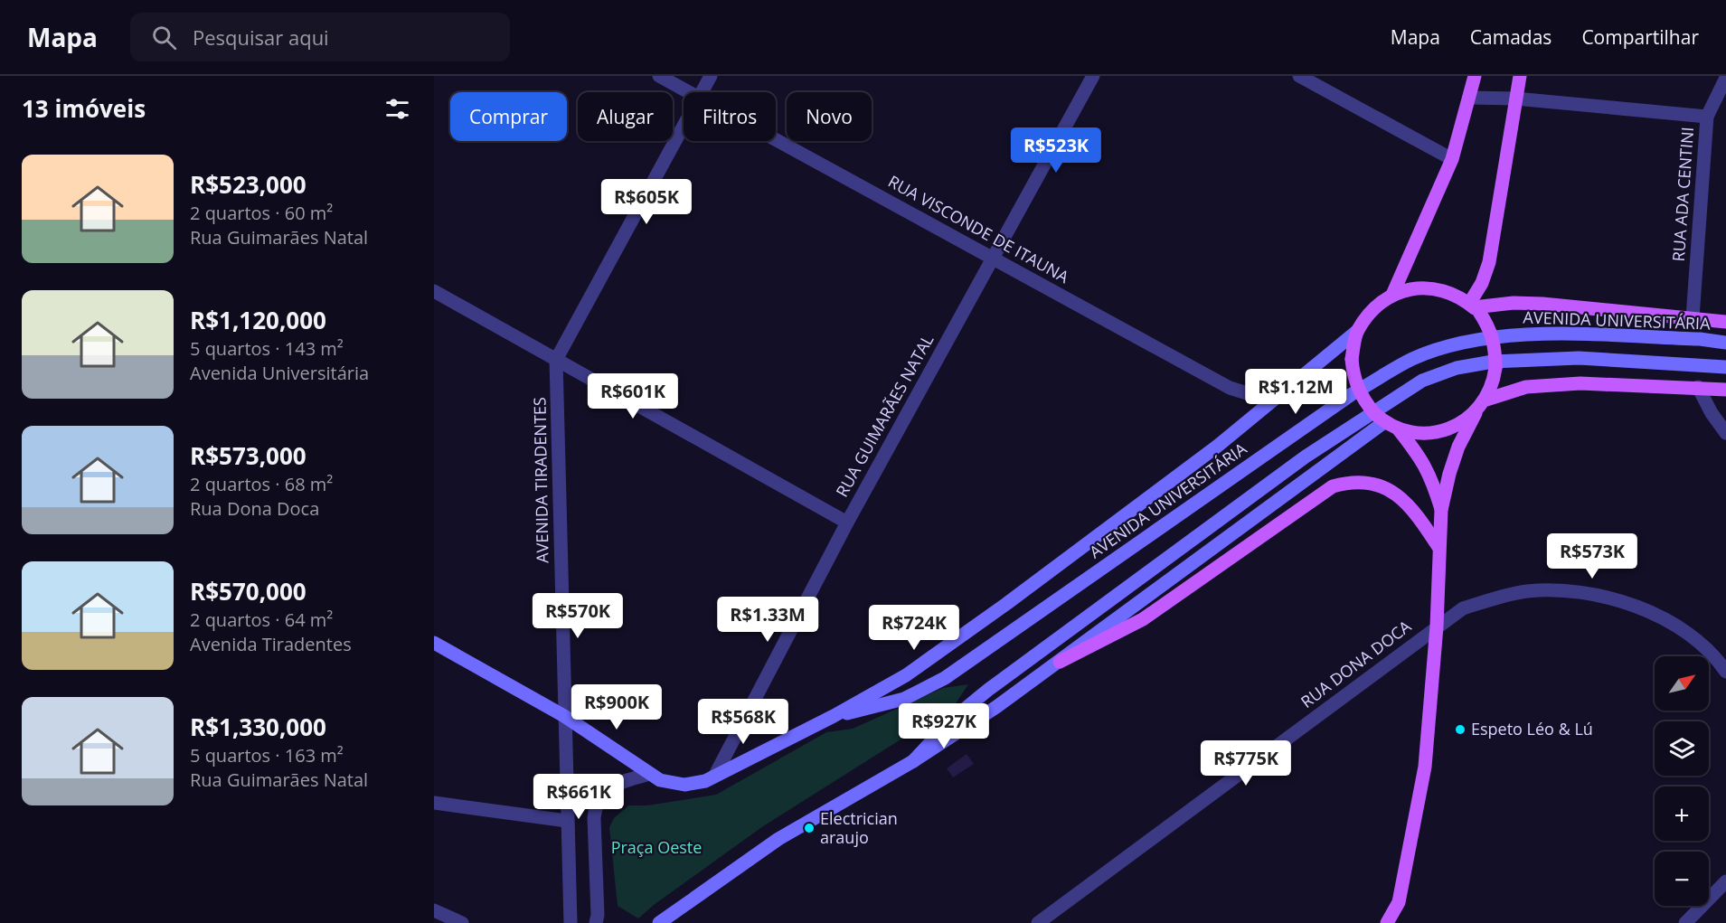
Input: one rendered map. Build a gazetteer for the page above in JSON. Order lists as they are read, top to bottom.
{
  "streets": {
    "main road": ["AVENIDA UNIVERSITÁRIA"],
    "street": [
      "RUA ADA CENTINI",
      "RUA VISCONDE DE ITAUNA",
      "RUA GUIMARÃES NATAL",
      "AVENIDA TIRADENTES",
      "RUA DONA DOCA"
    ]
  },
  "crossings": [
    ["RUA ADA CENTINI", "AVENIDA UNIVERSITÁRIA"],
    ["RUA VISCONDE DE ITAUNA", "AVENIDA UNIVERSITÁRIA"],
    ["RUA VISCONDE DE ITAUNA", "RUA GUIMARÃES NATAL"],
    ["AVENIDA UNIVERSITÁRIA", "RUA GUIMARÃES NATAL"],
    ["AVENIDA UNIVERSITÁRIA", "AVENIDA TIRADENTES"]
  ],
  "parks": ["Praça Oeste"],
  "places": ["Espeto Léo & Lú", "Electrician araujo"],
  "north": "top right",
  "page": {
    "header": "Mapa",
    "search": "Pesquisar aqui",
    "nav": ["Mapa", "Camadas", "Compartilhar"],
    "heading": "13 imóveis",
    "chip": [
      "Comprar",
      "Alugar",
      "Filtros",
      "Novo"
    ],
    "price": [
      "R$523K",
      "R$605K",
      "R$1.12M",
      "R$601K",
      "R$573K",
      "R$570K",
      "R$1.33M",
      "R$724K",
      "R$900K",
      "R$568K",
      "R$927K",
      "R$775K",
      "R$661K"
    ],
    "list": [
      {
        "name": "R$523,000",
        "note": "2 quartos · 60 m² · Rua Guimarães Natal"
      },
      {
        "name": "R$1,120,000",
        "note": "5 quartos · 143 m² · Avenida Universitária"
      },
      {
        "name": "R$573,000",
        "note": "2 quartos · 68 m² · Rua Dona Doca"
      },
      {
        "name": "R$570,000",
        "note": "2 quartos · 64 m² · Avenida Tiradentes"
      },
      {
        "name": "R$1,330,000",
        "note": "5 quartos · 163 m² · Rua Guimarães Natal"
      }
    ],
    "map_buttons": ["+", "−"]
  }
}
